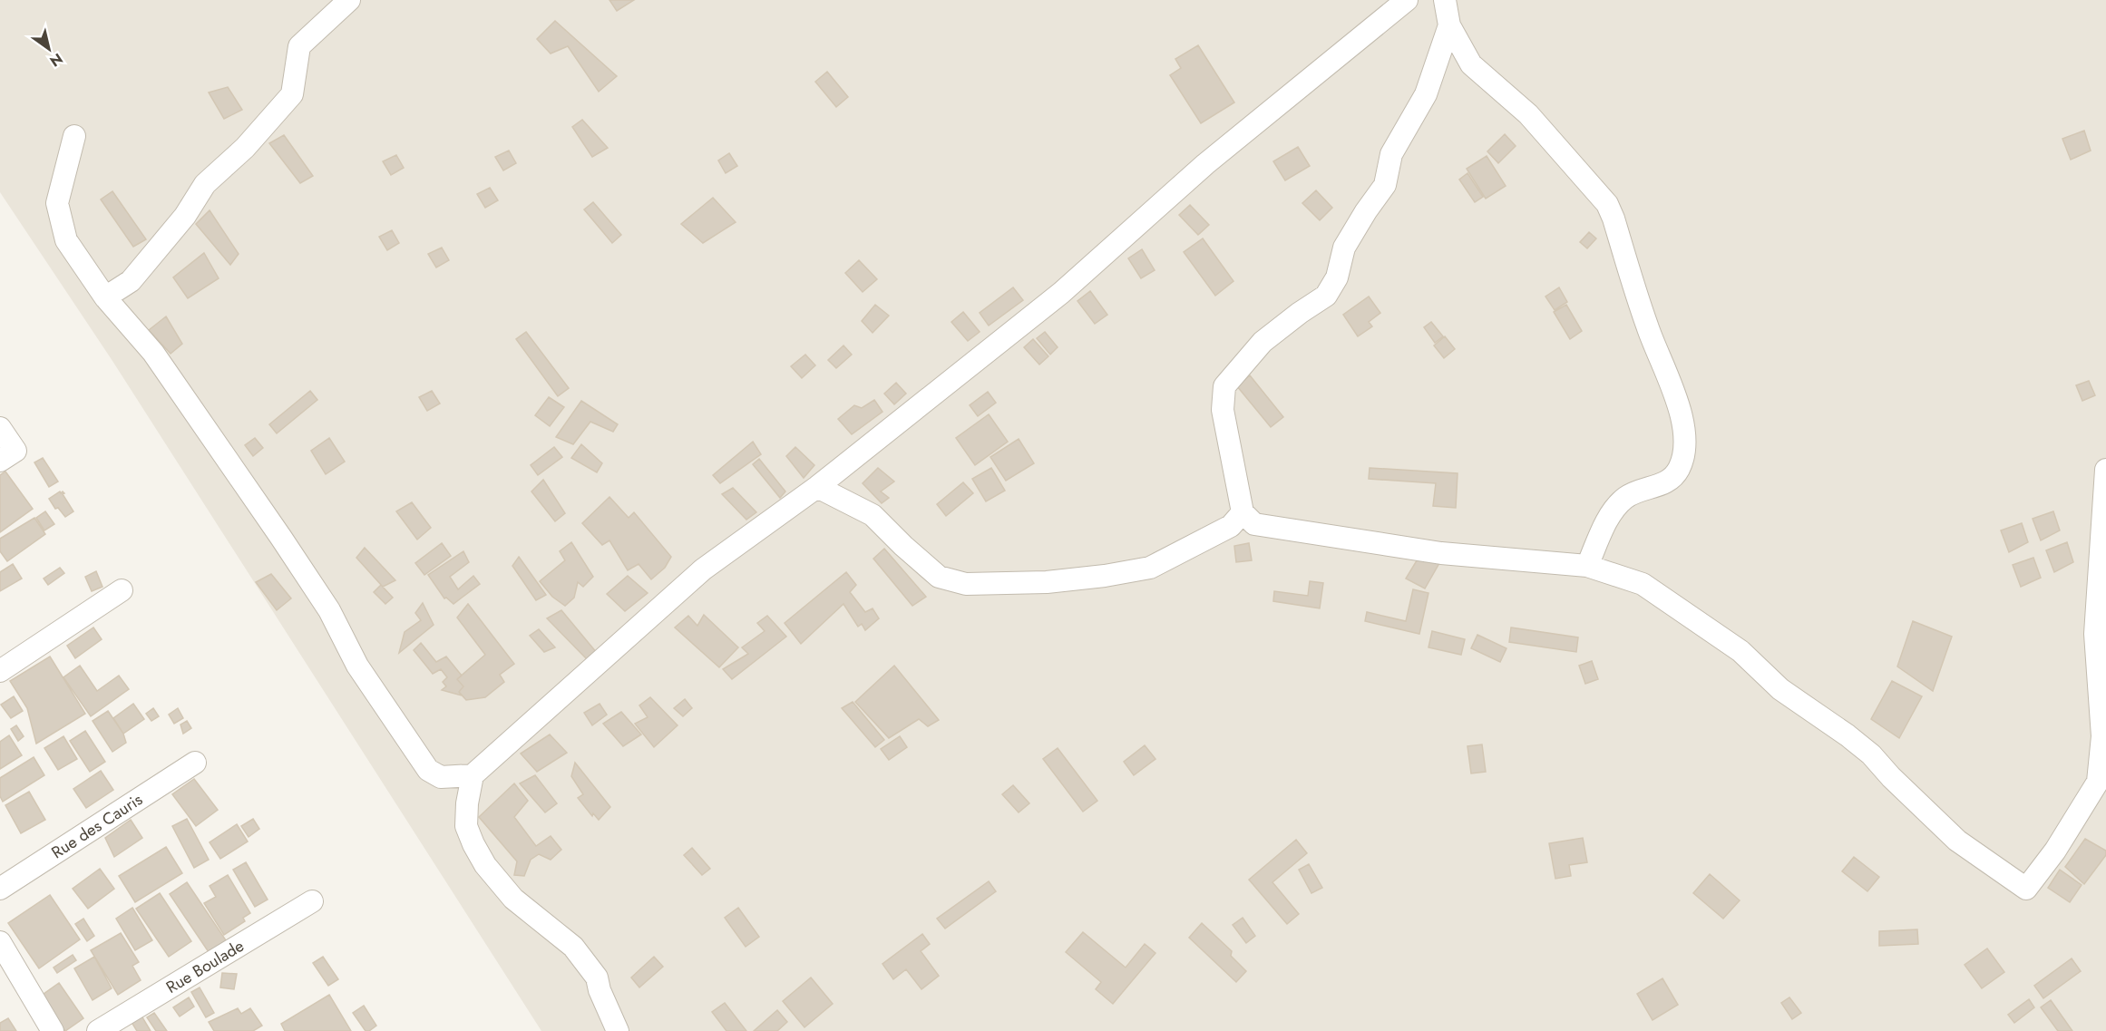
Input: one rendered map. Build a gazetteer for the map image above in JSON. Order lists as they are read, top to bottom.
{
  "streets": {
    "street": ["Rue des Cauris", "Rue Boulade"]
  },
  "north": "bottom right"
}
